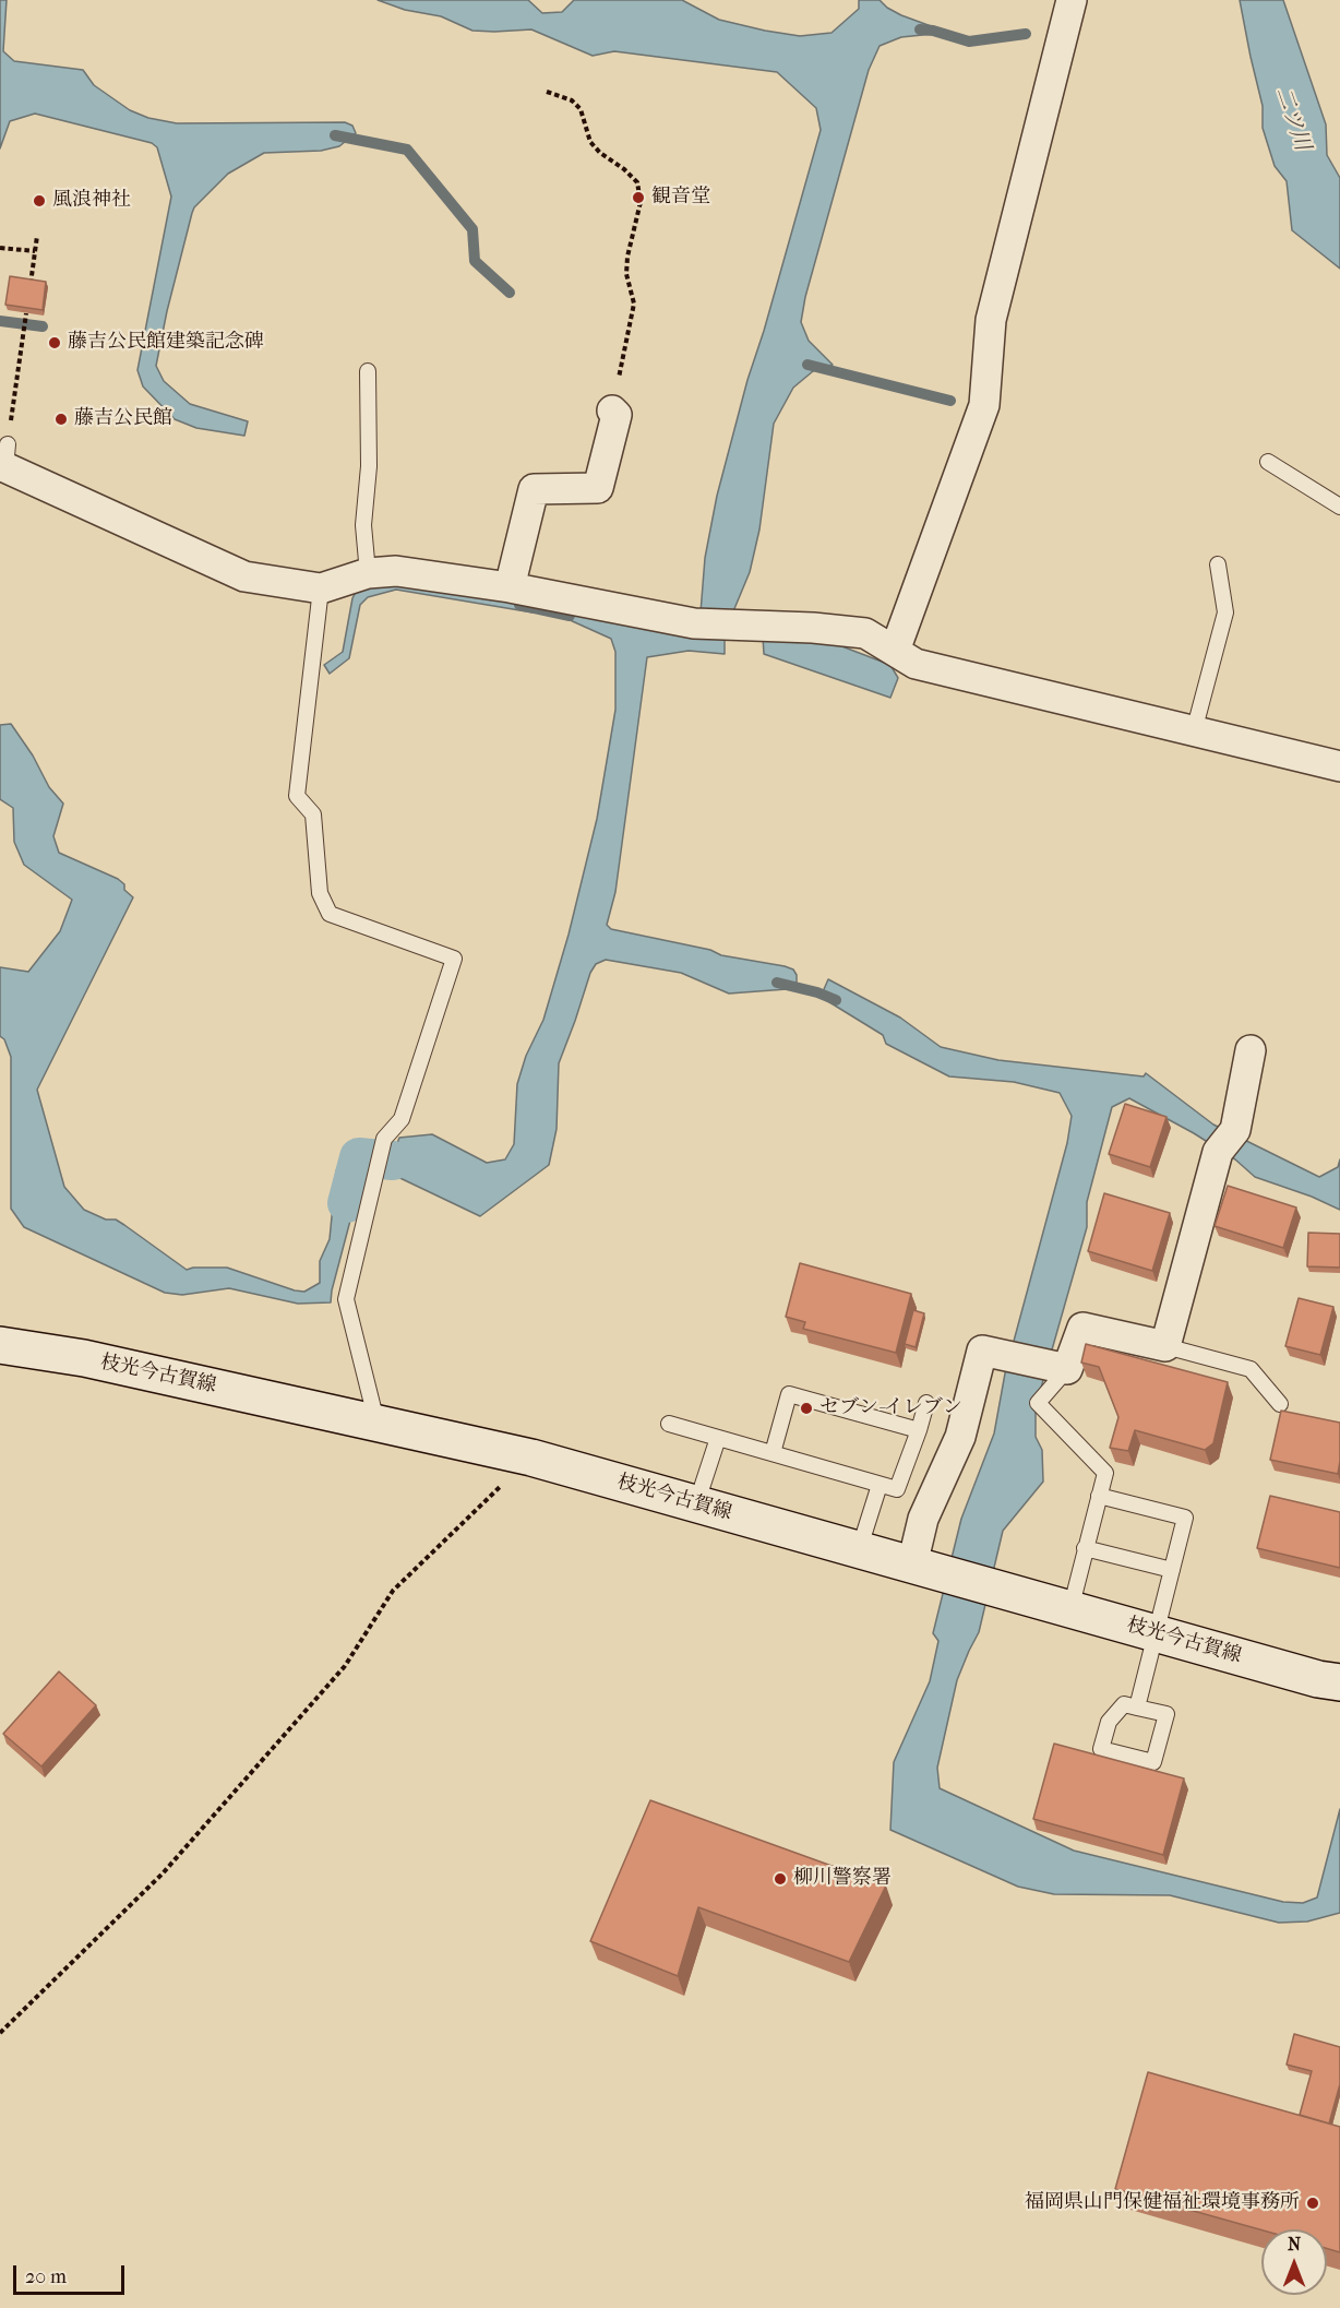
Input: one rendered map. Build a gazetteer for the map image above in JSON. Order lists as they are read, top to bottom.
{
  "streets": {
    "main road": ["枝光今古賀線"]
  },
  "water": ["二ツ川"],
  "places": [
    "観音堂",
    "風浪神社",
    "藤吉公民館建築記念碑",
    "藤吉公民館",
    "セブン-イレブン",
    "柳川警察署",
    "福岡県山門保健福祉環境事務所"
  ],
  "scale_bar": "20 m",
  "north": "top"
}
